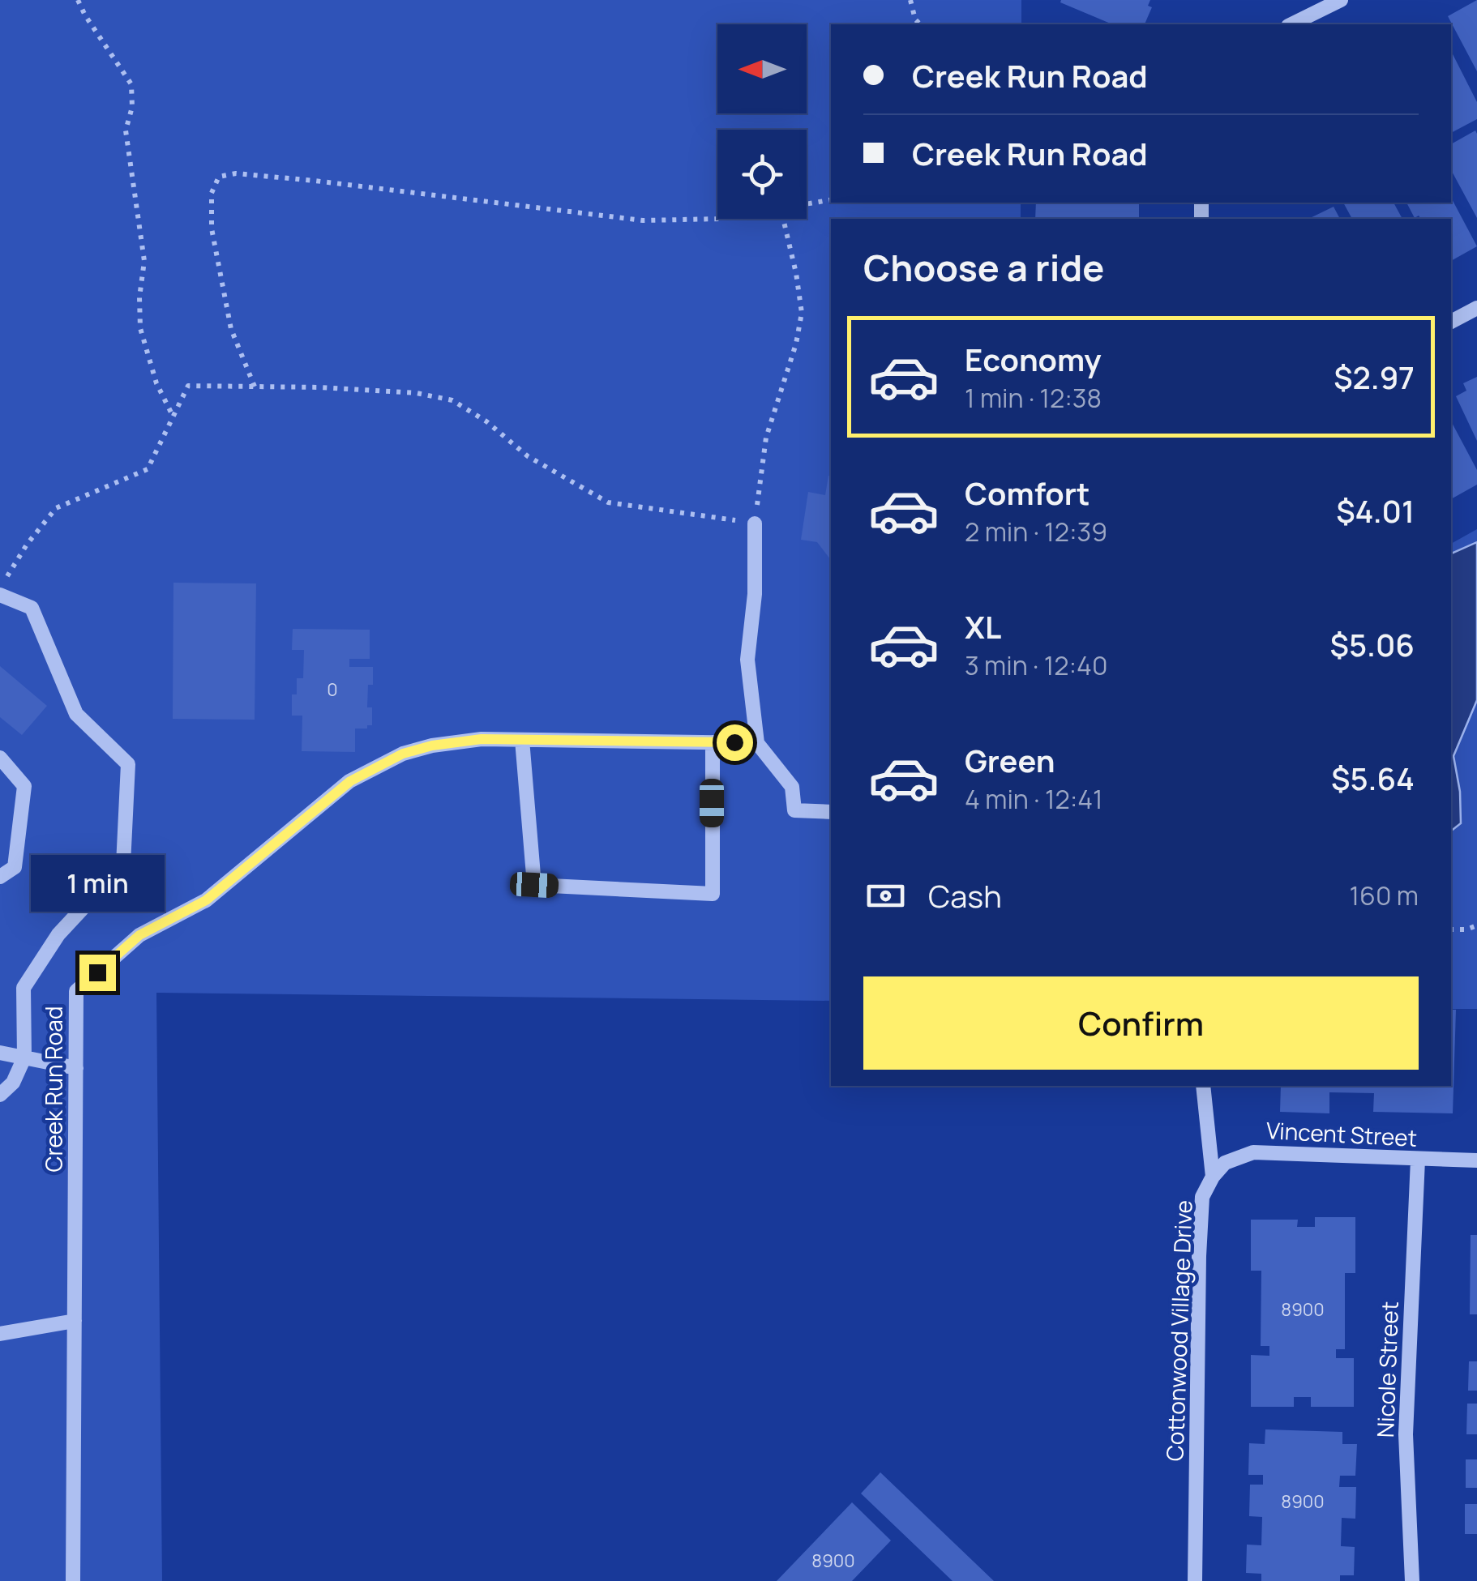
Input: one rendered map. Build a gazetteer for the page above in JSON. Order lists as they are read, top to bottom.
{
  "streets": {
    "street": [
      "Creek Run Road",
      "Vincent Street",
      "Cottonwood Village Drive",
      "Nicole Street"
    ]
  },
  "crossings": [
    ["Vincent Street", "Cottonwood Village Drive"],
    ["Vincent Street", "Nicole Street"]
  ],
  "house_numbers": [
    "0",
    "8900",
    "8900",
    "8900"
  ],
  "north": "left",
  "page": {
    "banner": ["Creek Run Road", "Creek Run Road"],
    "heading": "Choose a ride",
    "list": [
      {
        "name": "Economy",
        "note": "1 min · 12:38",
        "value": "$2.97"
      },
      {
        "name": "Comfort",
        "note": "2 min · 12:39",
        "value": "$4.01"
      },
      {
        "name": "XL",
        "note": "3 min · 12:40",
        "value": "$5.06"
      },
      {
        "name": "Green",
        "note": "4 min · 12:41",
        "value": "$5.64"
      }
    ],
    "pay": ["Cash", "160 m"],
    "bubble": "1 min",
    "buttons": "Confirm"
  }
}
